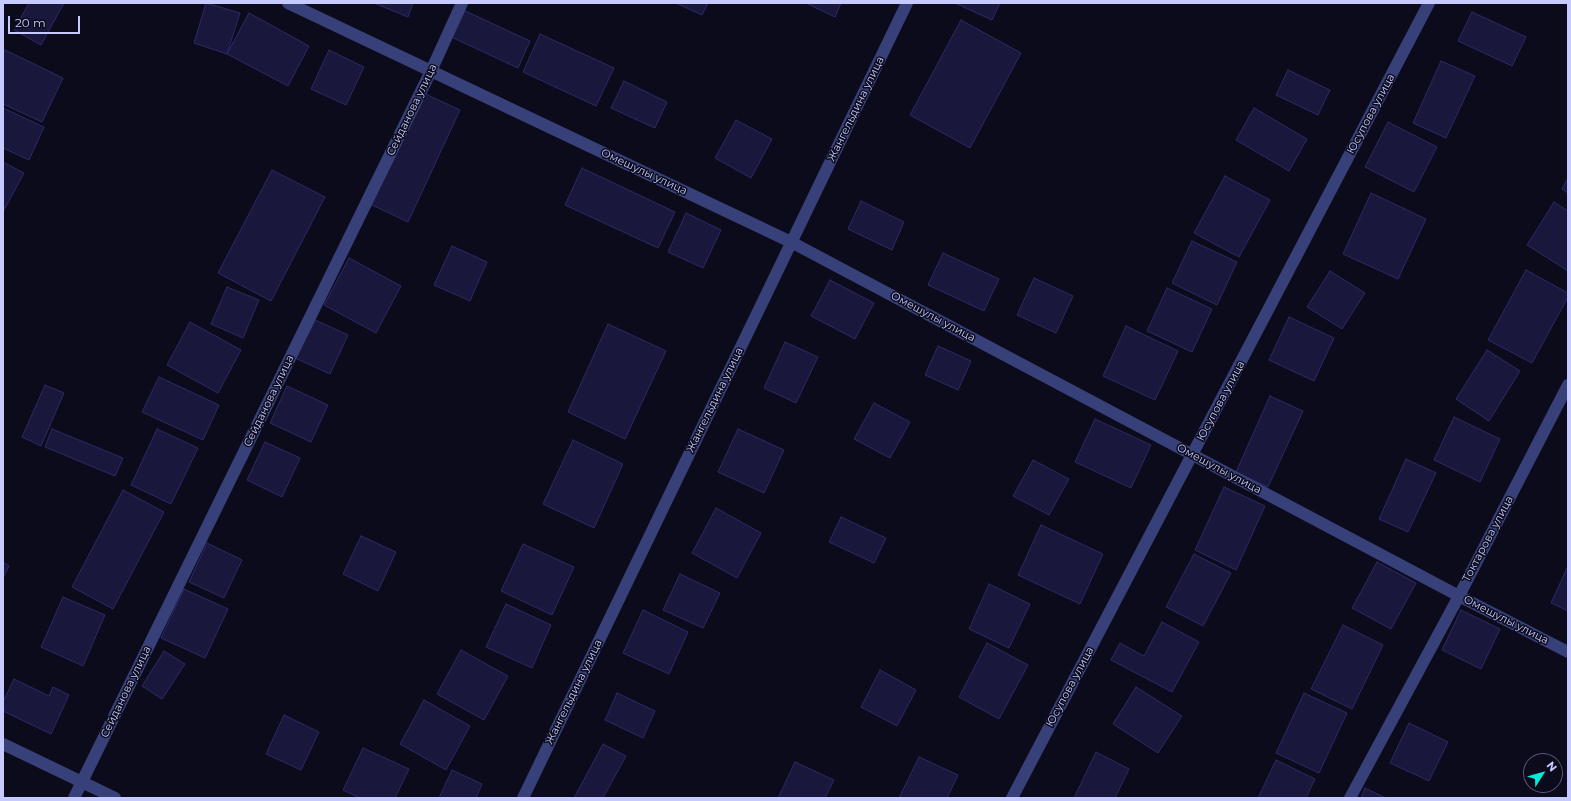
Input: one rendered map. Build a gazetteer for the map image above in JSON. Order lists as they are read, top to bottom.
{
  "streets": {
    "street": [
      "Жангельдина улица",
      "Сейданова улица",
      "Юсупова улица",
      "Омешулы улица",
      "Токтарова улица"
    ]
  },
  "crossings": [
    ["Жангельдина улица", "Омешулы улица"],
    ["Сейданова улица", "Омешулы улица"],
    ["Юсупова улица", "Омешулы улица"],
    ["Омешулы улица", "Токтарова улица"]
  ],
  "scale_bar": "20 m",
  "north": "top right"
}
